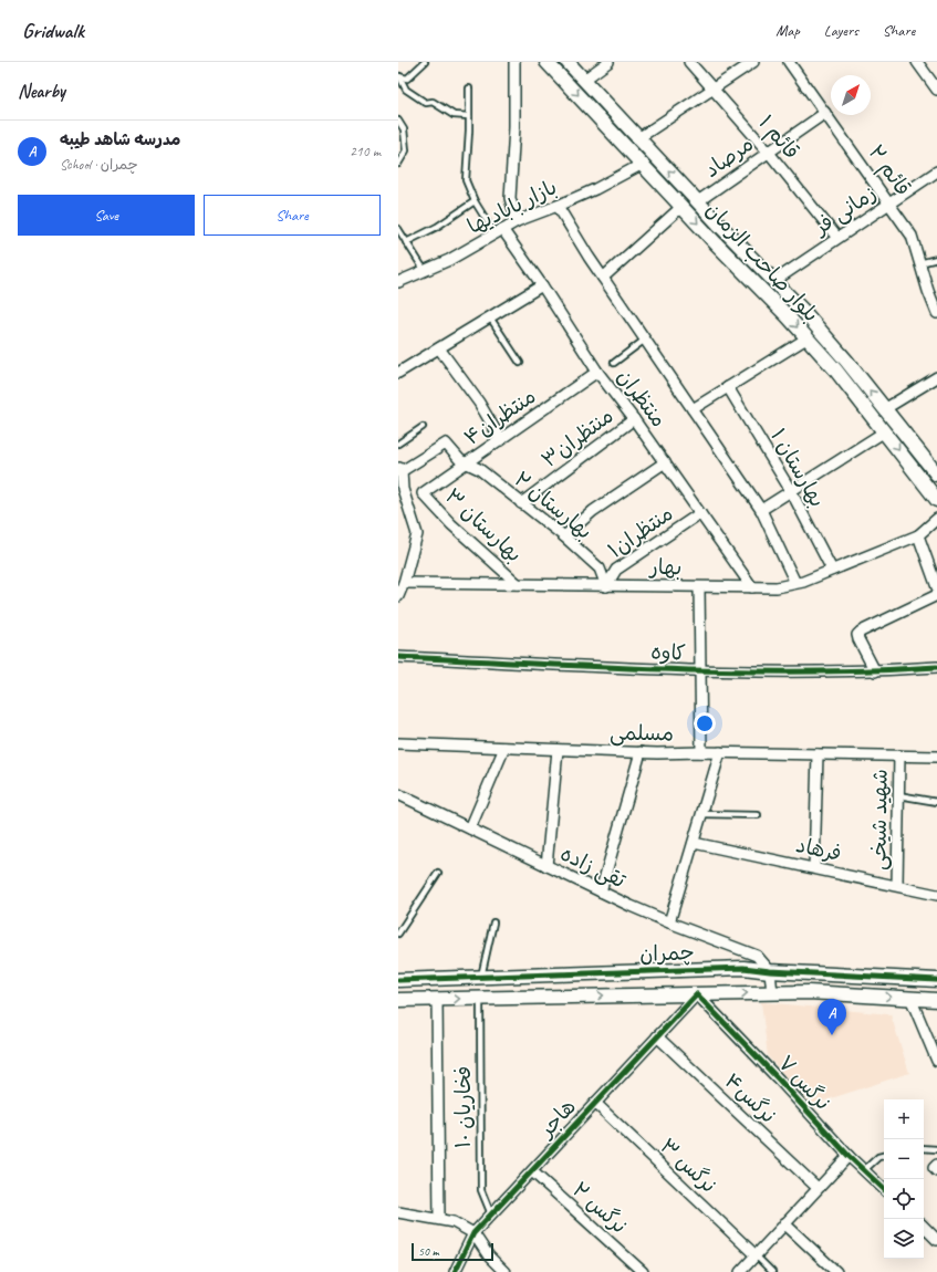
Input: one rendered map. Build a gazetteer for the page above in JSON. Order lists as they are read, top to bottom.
{
  "streets": {
    "main road": ["بلوار صاحب الزمان", "چمران"],
    "street": [
      "قائم ۱",
      "مرصاد",
      "قائم ۲",
      "بازار بابادیها",
      "زمانی فر",
      "منتظران",
      "منتظران۴",
      "منتظران۳",
      "بهارستان ۱",
      "بهارستان ۲",
      "بهارستان ۳",
      "منتظران۱",
      "بهار",
      "کاوه",
      "مسلمی",
      "شهید شیخی",
      "فرهاد",
      "تقی زاده",
      "نرگس ۷",
      "نرگس۴",
      "هاجر",
      "نرگس ۳",
      "نرگس ۲"
    ],
    "lane": ["فخاریان ۱۰"]
  },
  "crossings": [
    ["قائم ۱", "مرصاد"],
    ["قائم ۱", "زمانی فر"],
    ["مرصاد", "قائم ۲"],
    ["مرصاد", "بلوار صاحب الزمان"],
    ["قائم ۲", "زمانی فر"],
    ["بازار بابادیها", "بلوار صاحب الزمان"],
    ["بازار بابادیها", "منتظران"],
    ["زمانی فر", "بلوار صاحب الزمان"],
    ["منتظران", "منتظران۴"],
    ["منتظران", "منتظران۳"],
    ["منتظران", "منتظران۱"],
    ["منتظران", "بهار"],
    ["منتظران۴", "بهارستان ۲"],
    ["منتظران۴", "بهارستان ۳"],
    ["منتظران۳", "بهارستان ۲"],
    ["بهارستان ۱", "بهار"],
    ["بهارستان ۲", "منتظران۱"],
    ["بهارستان ۲", "بهار"],
    ["بهارستان ۳", "بهار"],
    ["منتظران۱", "بهار"],
    ["مسلمی", "شهید شیخی"],
    ["شهید شیخی", "فرهاد"],
    ["تقی زاده", "چمران"],
    ["چمران", "نرگس ۷"],
    ["چمران", "فخاریان ۱۰"],
    ["چمران", "هاجر"],
    ["نرگس ۷", "هاجر"],
    ["نرگس۴", "هاجر"],
    ["فخاریان ۱۰", "هاجر"],
    ["هاجر", "نرگس ۳"],
    ["هاجر", "نرگس ۲"]
  ],
  "scale_bar": "50 m",
  "north": "top right",
  "page": {
    "header": "Gridwalk",
    "nav": ["Map", "Layers", "Share"],
    "heading": "Nearby",
    "list": [
      {
        "mark": "A",
        "name": "مدرسه شاهد طیبه",
        "note": "School · چمران",
        "value": "210 m"
      }
    ],
    "buttons": ["Save", "Share"],
    "pins": "A",
    "map_buttons": ["+", "−"],
    "scale": "50 m"
  }
}
